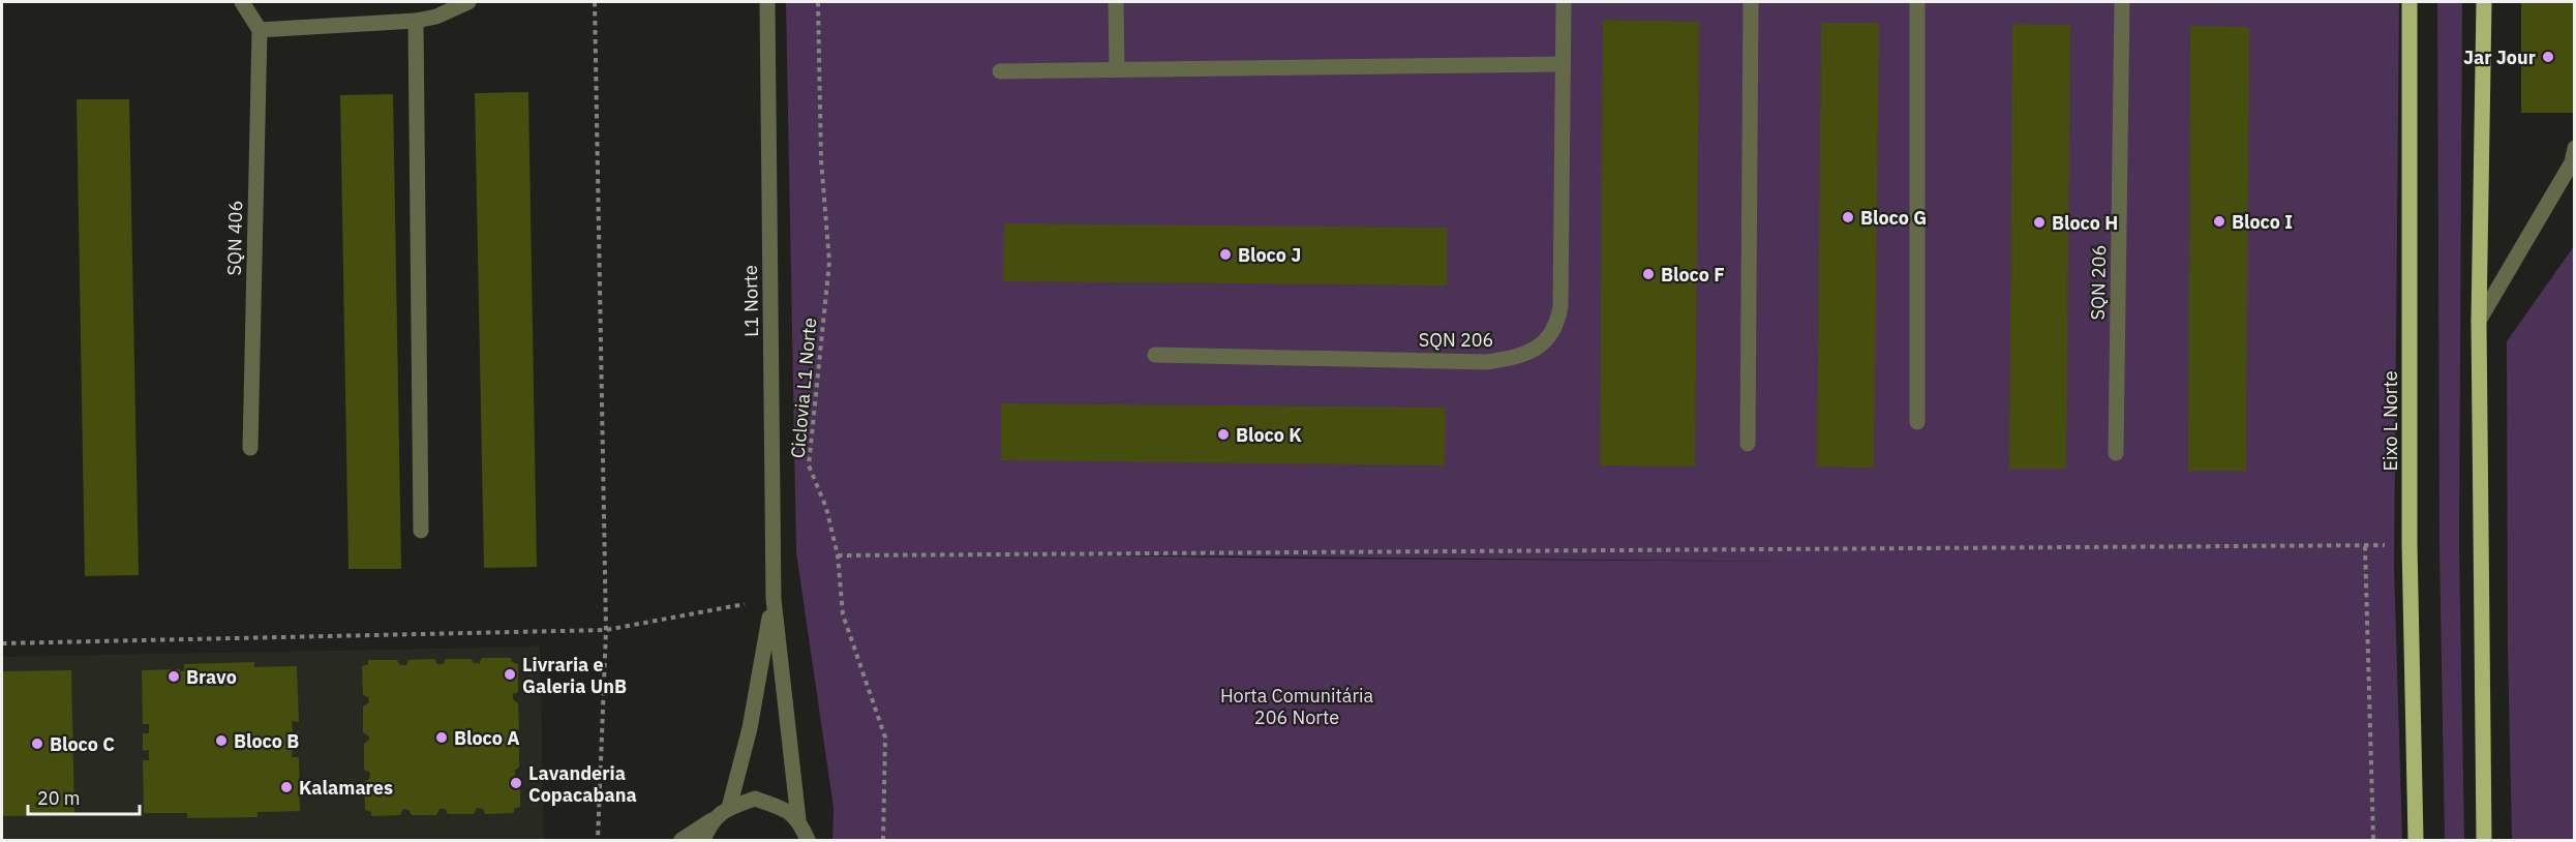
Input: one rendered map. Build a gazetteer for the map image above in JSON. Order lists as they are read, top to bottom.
{
  "streets": {
    "main road": ["Eixo L Norte"],
    "street": ["SQN 406", "SQN 206", "L1 Norte"],
    "path": ["Ciclovia L1 Norte"]
  },
  "parks": ["Horta Comunitária 206 Norte"],
  "places": [
    "Jar Jour",
    "Bloco G",
    "Bloco I",
    "Bloco H",
    "Bloco J",
    "Bloco F",
    "Bloco K",
    "Livraria e Galeria UnB",
    "Bravo",
    "Bloco A",
    "Bloco B",
    "Bloco C",
    "Lavanderia Copacabana",
    "Kalamares"
  ],
  "scale_bar": "20 m"
}
